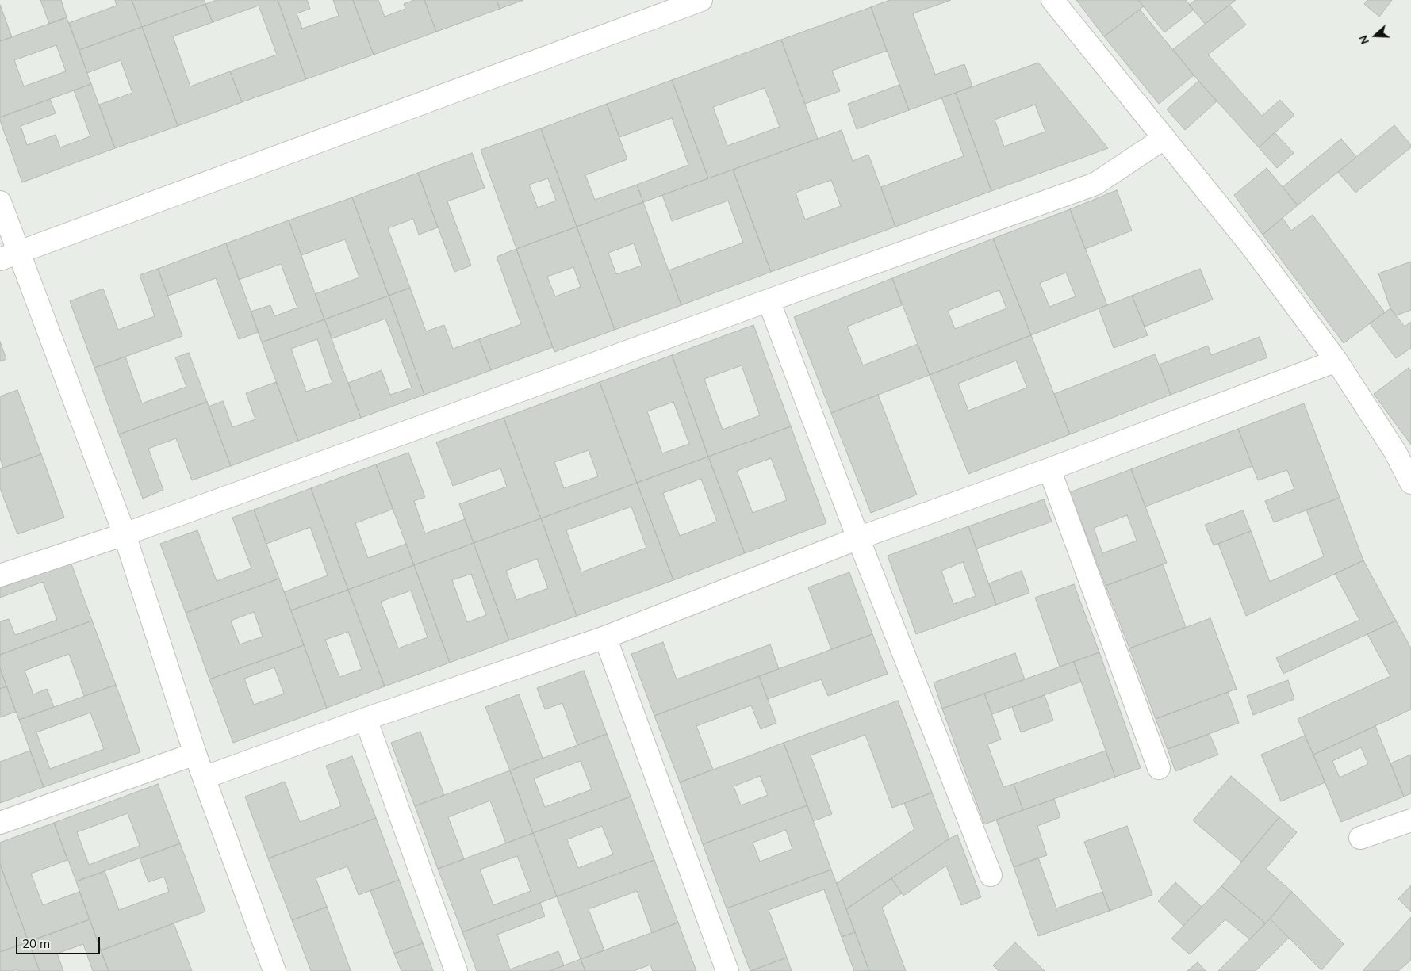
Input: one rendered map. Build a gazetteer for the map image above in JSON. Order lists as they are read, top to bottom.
{
  "scale_bar": "20 m",
  "north": "left"
}
